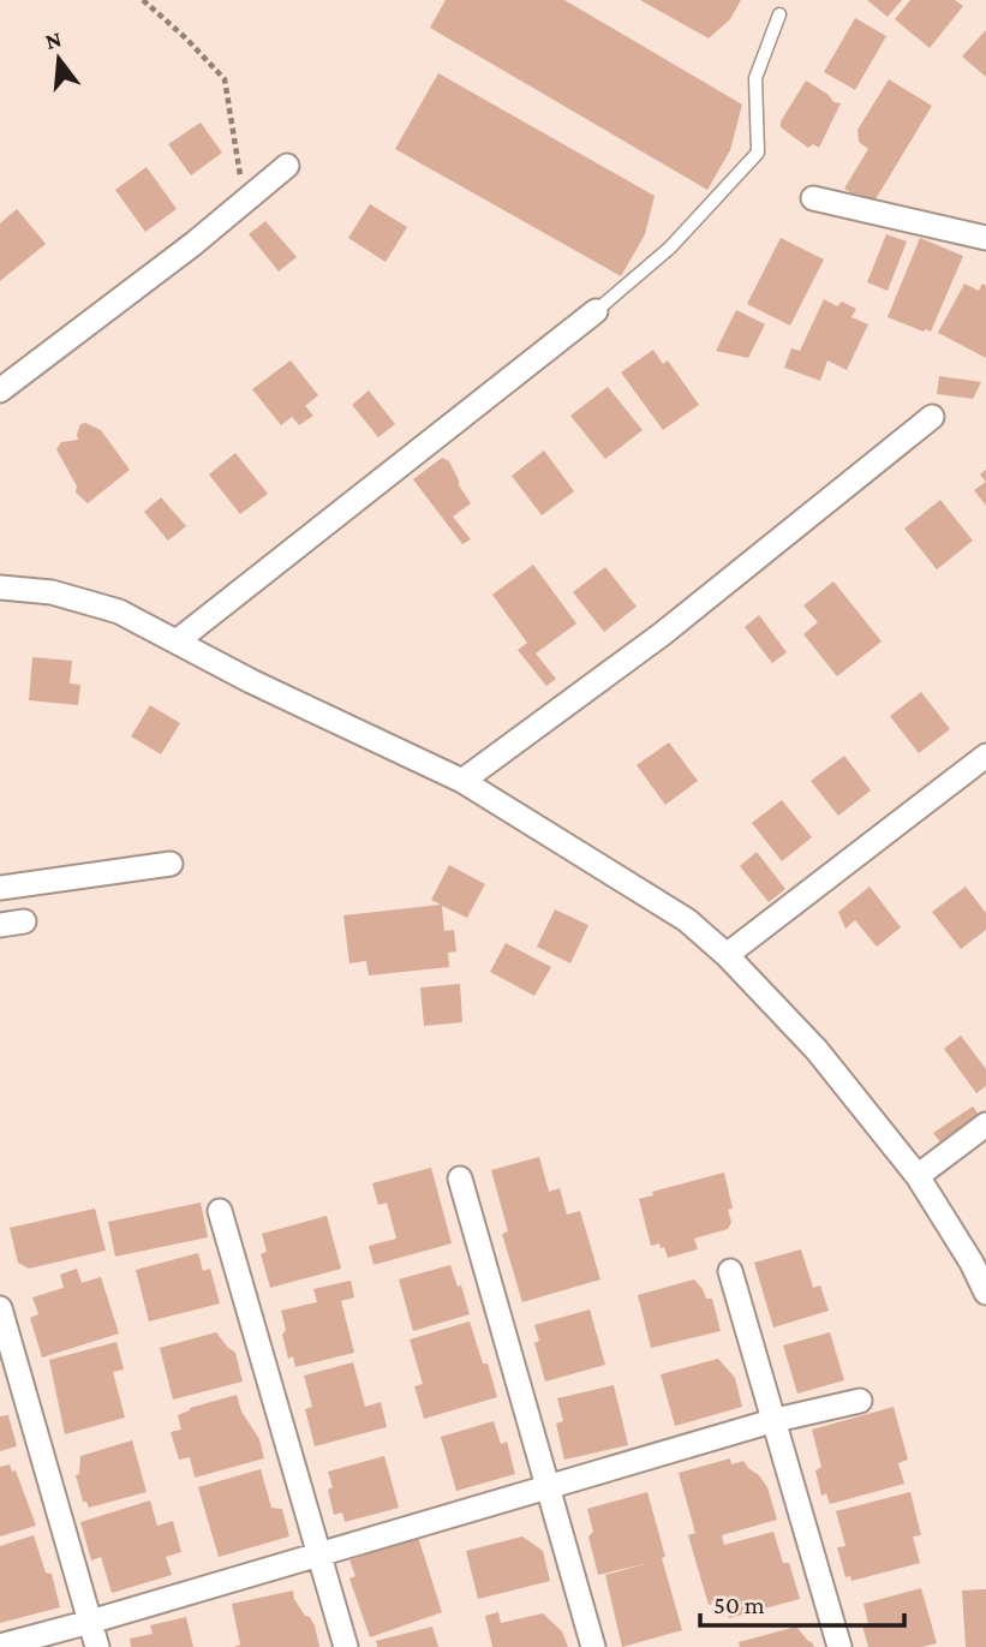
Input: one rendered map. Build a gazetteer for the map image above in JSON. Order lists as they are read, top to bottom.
{
  "scale_bar": "50 m",
  "north": "top"
}
